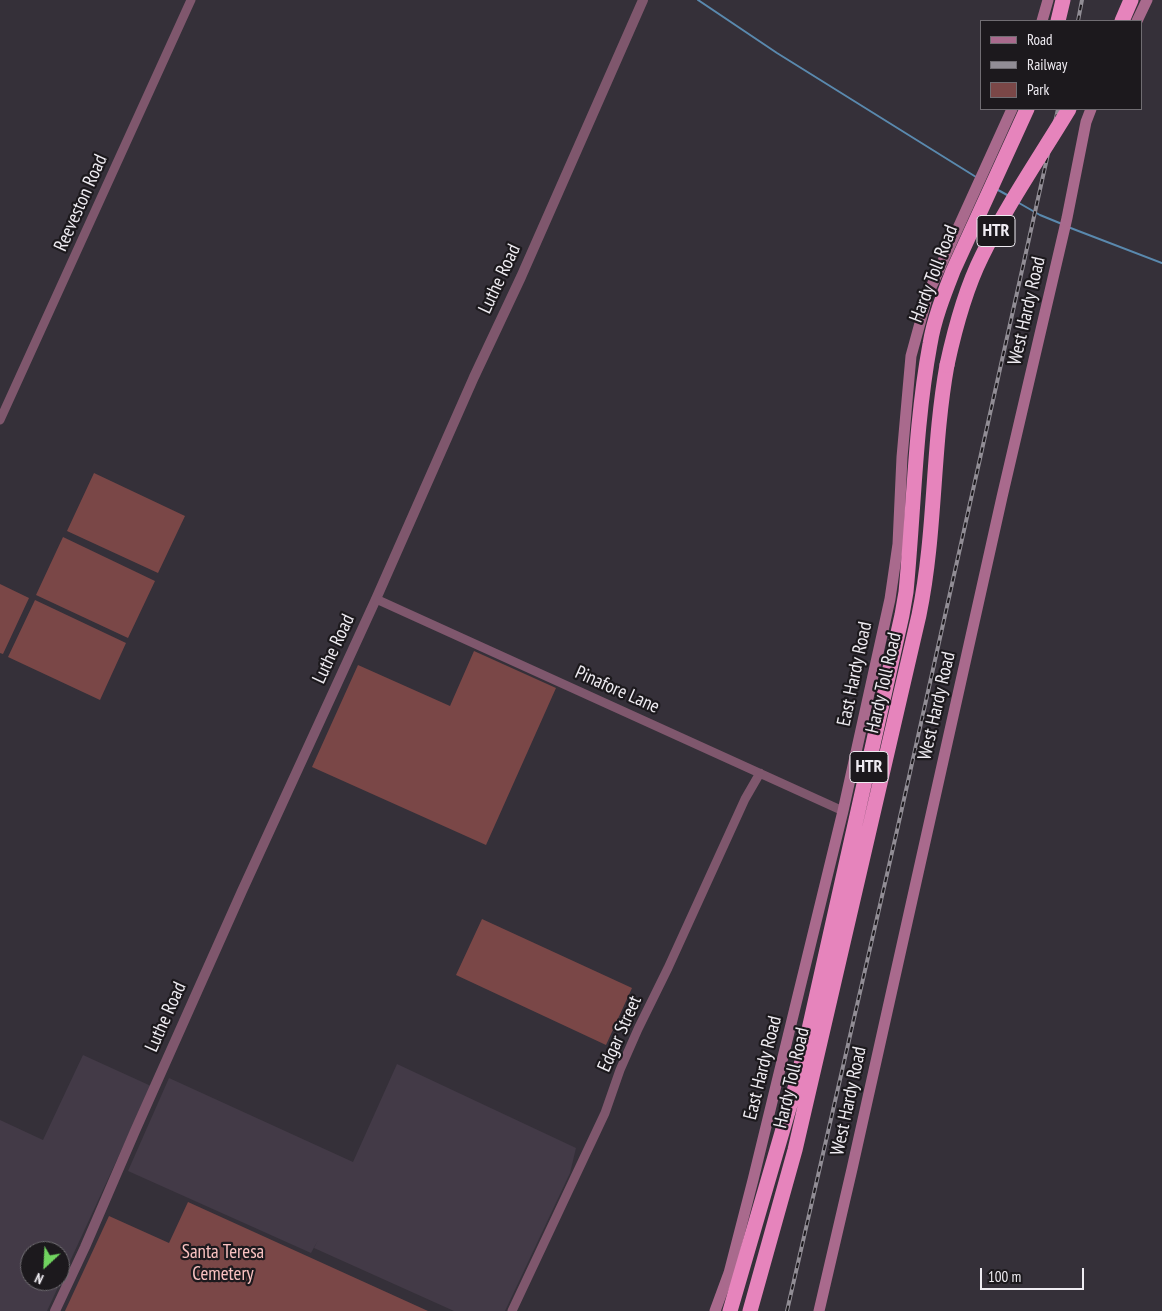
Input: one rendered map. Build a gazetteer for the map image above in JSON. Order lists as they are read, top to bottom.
{
  "streets": {
    "highway": ["HTR", "Hardy Toll Road"],
    "main road": ["West Hardy Road", "East Hardy Road"],
    "street": [
      "Reeveston Road",
      "Luthe Road",
      "Pinafore Lane",
      "Edgar Street"
    ]
  },
  "crossings": [
    ["Luthe Road", "Pinafore Lane"],
    ["East Hardy Road", "Pinafore Lane"],
    ["Pinafore Lane", "Edgar Street"]
  ],
  "parks": ["Santa Teresa Cemetery"],
  "legend": ["Road", "Railway", "Park"],
  "scale_bar": "100 m",
  "north": "bottom left"
}
